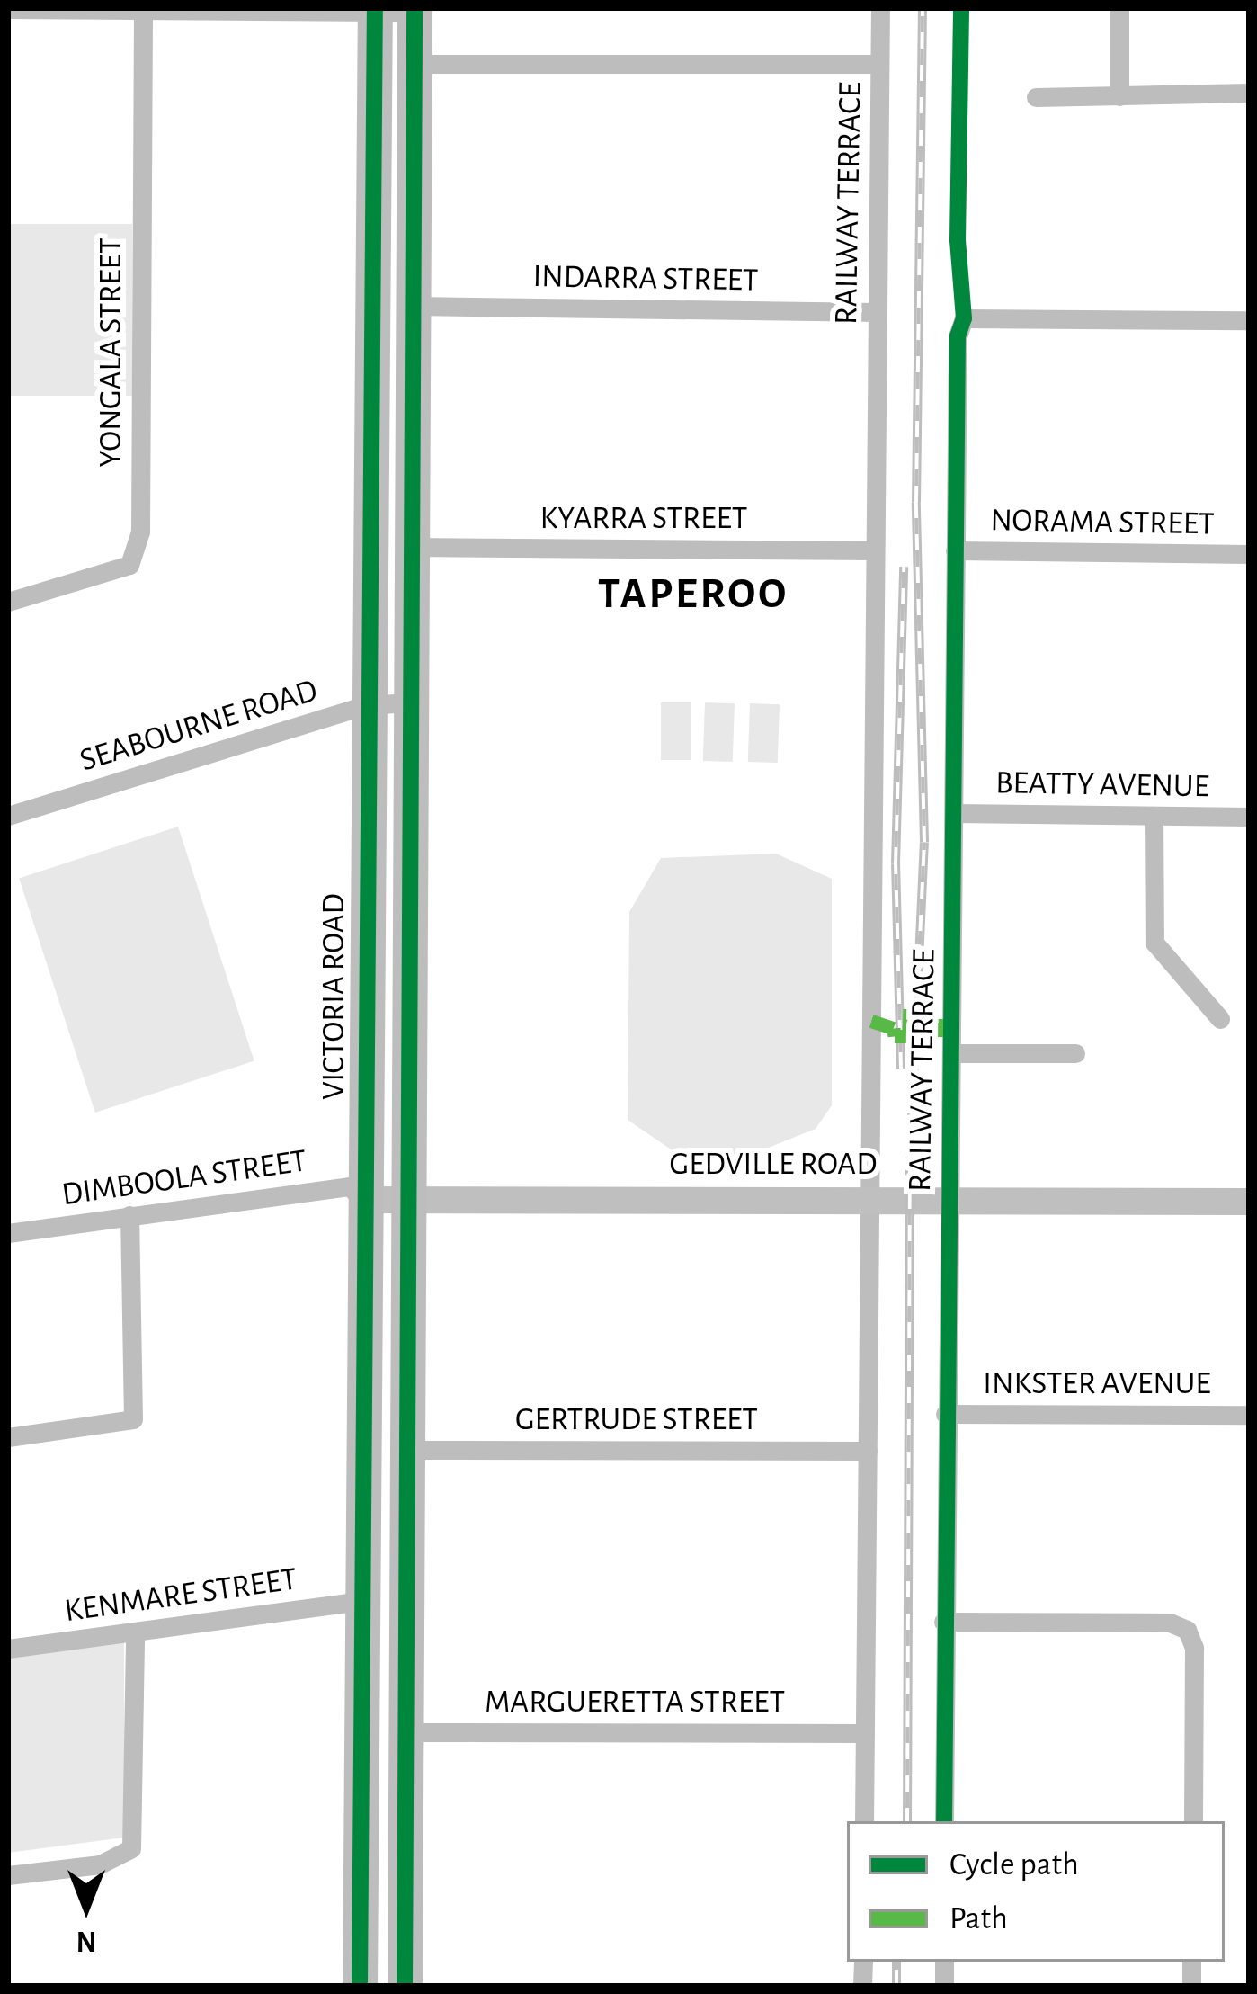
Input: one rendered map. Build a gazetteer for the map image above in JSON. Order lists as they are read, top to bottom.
{
  "streets": {
    "highway": ["VICTORIA ROAD"],
    "street": [
      "RAILWAY TERRACE",
      "INDARRA STREET",
      "YONGALA STREET",
      "KYARRA STREET",
      "NORAMA STREET",
      "SEABOURNE ROAD",
      "BEATTY AVENUE",
      "GEDVILLE ROAD",
      "DIMBOOLA STREET",
      "INKSTER AVENUE",
      "GERTRUDE STREET",
      "KENMARE STREET",
      "MARGUERETTA STREET"
    ]
  },
  "crossings": [
    ["RAILWAY TERRACE", "INDARRA STREET"],
    ["RAILWAY TERRACE", "KYARRA STREET"],
    ["RAILWAY TERRACE", "NORAMA STREET"],
    ["RAILWAY TERRACE", "BEATTY AVENUE"],
    ["RAILWAY TERRACE", "GEDVILLE ROAD"],
    ["RAILWAY TERRACE", "INKSTER AVENUE"],
    ["RAILWAY TERRACE", "GERTRUDE STREET"],
    ["RAILWAY TERRACE", "MARGUERETTA STREET"],
    ["SEABOURNE ROAD", "VICTORIA ROAD"],
    ["VICTORIA ROAD", "GEDVILLE ROAD"],
    ["VICTORIA ROAD", "DIMBOOLA STREET"],
    ["VICTORIA ROAD", "KENMARE STREET"],
    ["GEDVILLE ROAD", "DIMBOOLA STREET"]
  ],
  "districts": ["TAPEROO"],
  "legend": ["Cycle path", "Path"],
  "north": "bottom"
}
